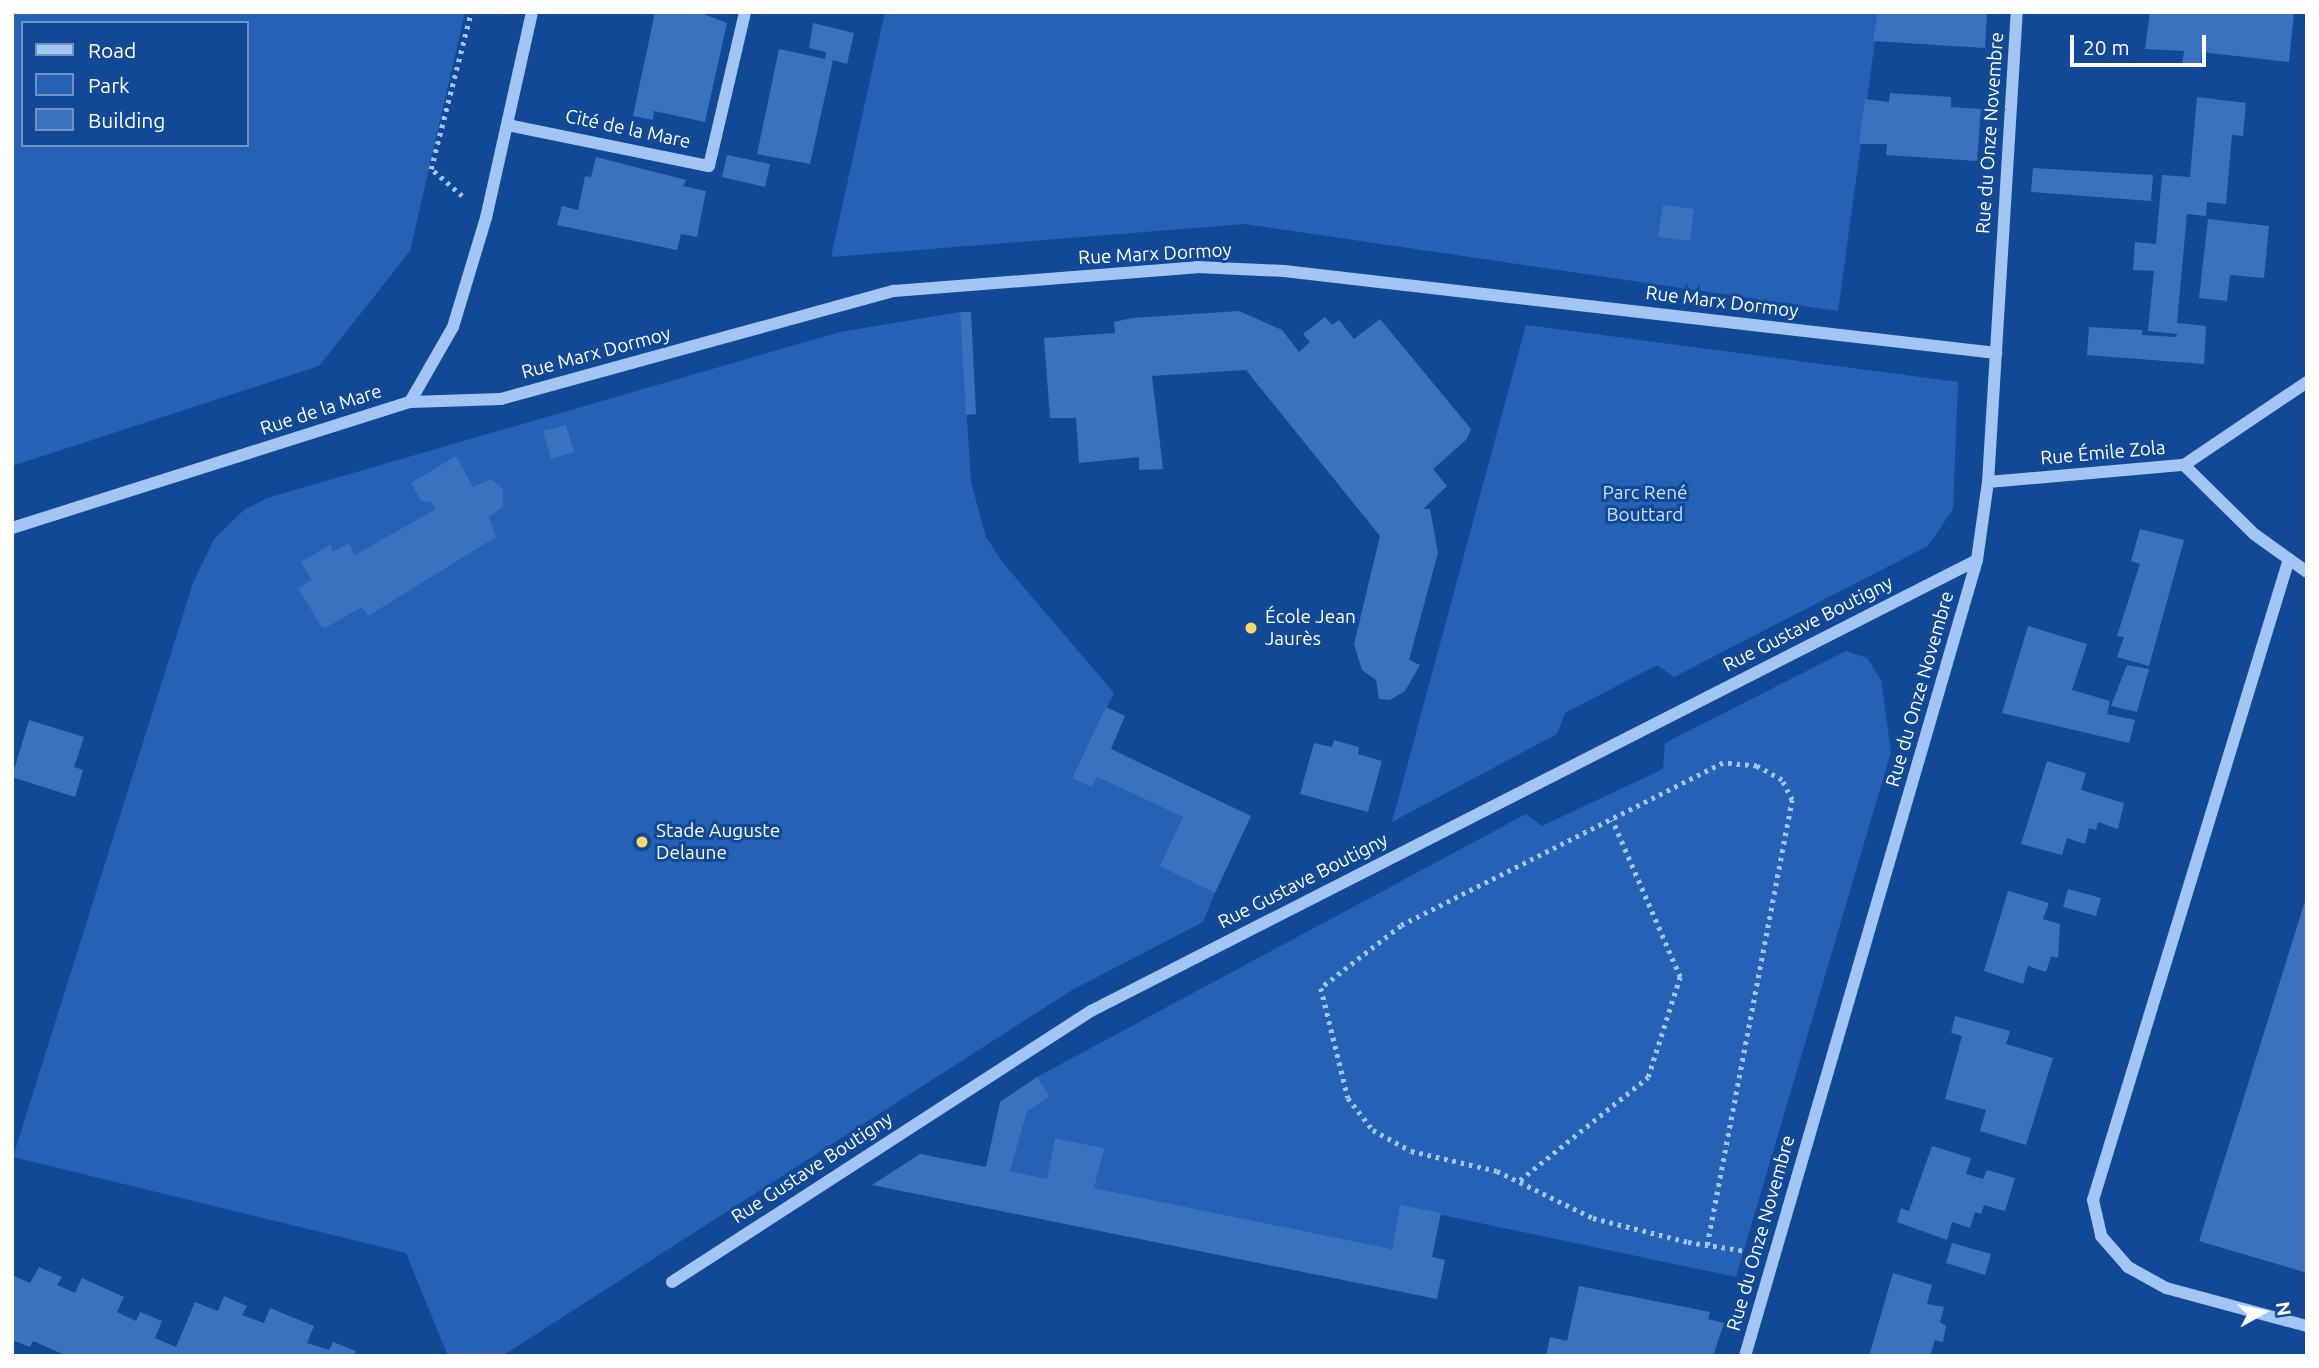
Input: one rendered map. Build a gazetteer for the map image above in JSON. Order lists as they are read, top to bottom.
{
  "streets": {
    "street": [
      "Cité de la Mare",
      "Rue du Onze Novembre",
      "Rue Marx Dormoy",
      "Rue de la Mare",
      "Rue Émile Zola",
      "Rue Gustave Boutigny"
    ]
  },
  "crossings": [
    ["Cité de la Mare", "Rue de la Mare"],
    ["Rue du Onze Novembre", "Rue Marx Dormoy"],
    ["Rue du Onze Novembre", "Rue Émile Zola"],
    ["Rue du Onze Novembre", "Rue Gustave Boutigny"],
    ["Rue Marx Dormoy", "Rue de la Mare"]
  ],
  "parks": ["Parc René Bouttard"],
  "places": ["École Jean Jaurès", "Stade Auguste Delaune"],
  "legend": ["Road", "Park", "Building"],
  "scale_bar": "20 m",
  "north": "right"
}
